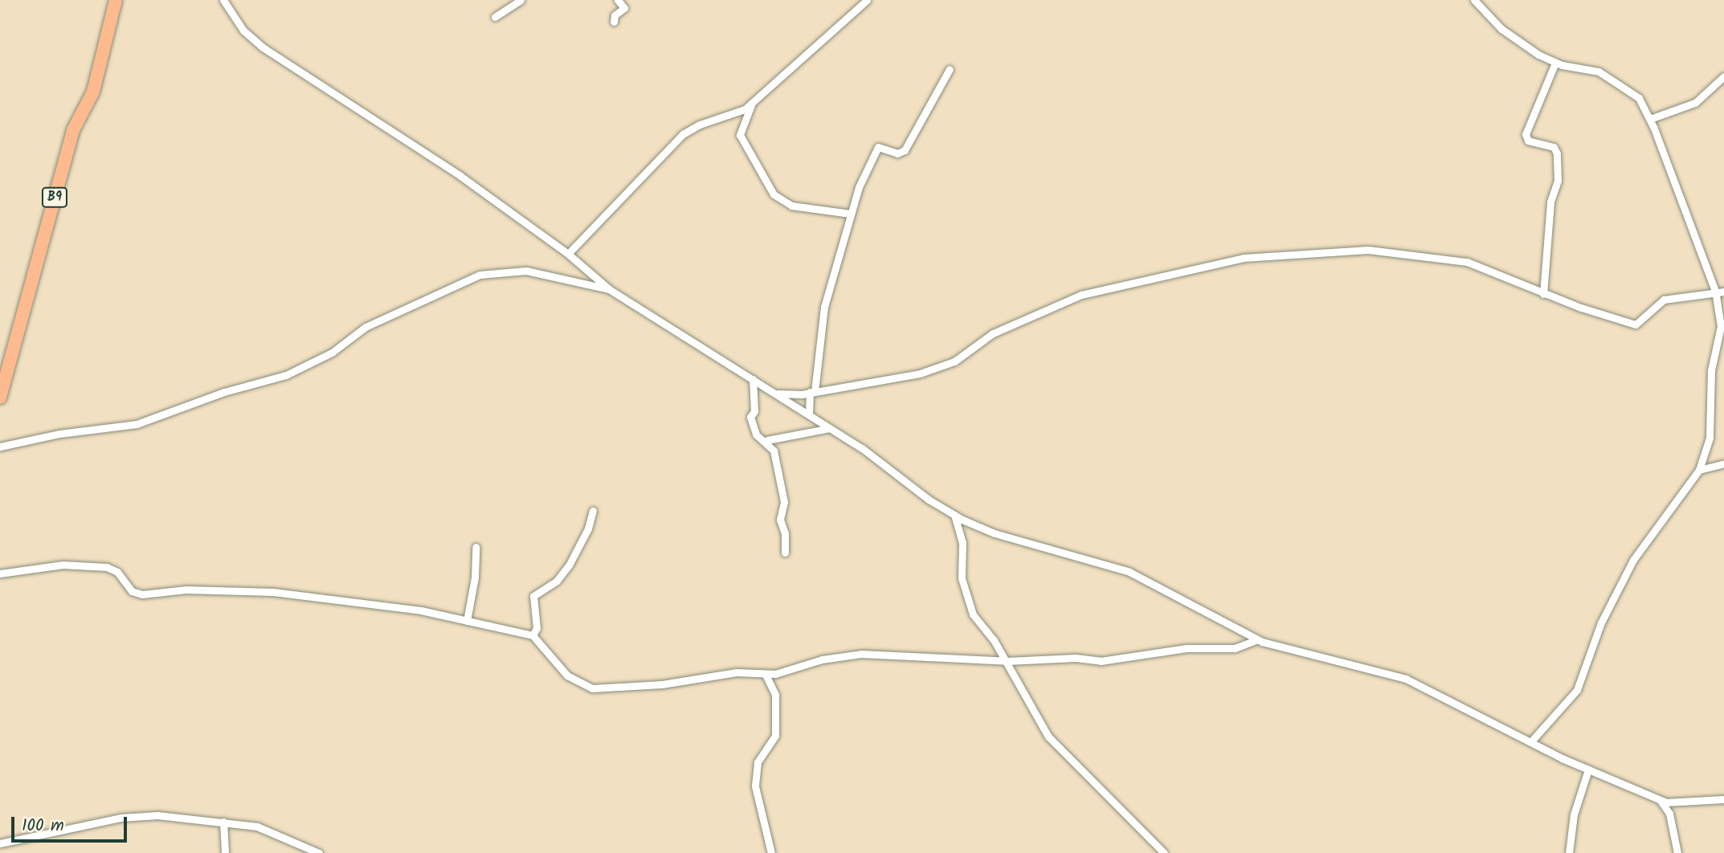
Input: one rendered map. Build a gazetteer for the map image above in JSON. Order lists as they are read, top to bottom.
{
  "streets": {
    "highway": ["B9"]
  },
  "scale_bar": "100 m"
}
